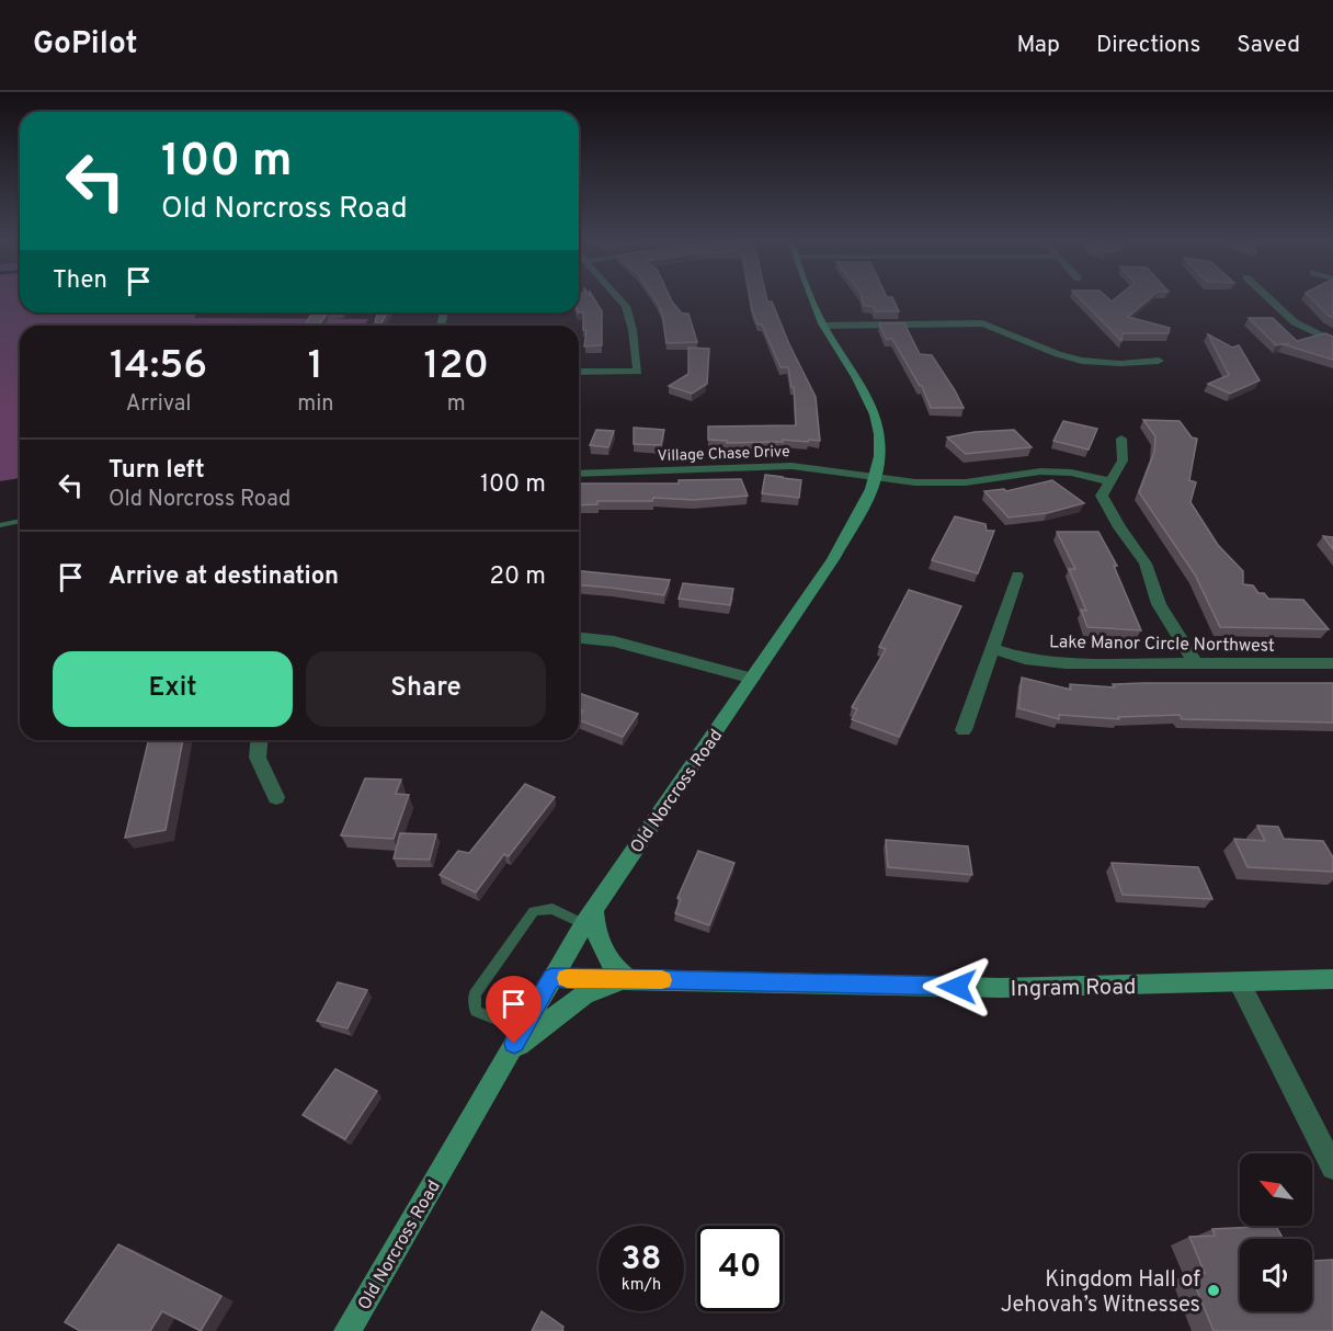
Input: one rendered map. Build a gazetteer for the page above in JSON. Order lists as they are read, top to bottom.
{
  "streets": {
    "street": [
      "Village Chase Drive",
      "Lake Manor Circle Northwest",
      "Old Norcross Road",
      "Ingram Road"
    ]
  },
  "crossings": [
    ["Village Chase Drive", "Old Norcross Road"],
    ["Old Norcross Road", "Ingram Road"]
  ],
  "places": ["Kingdom Hall of Jehovah’s Witnesses"],
  "north": "top left",
  "page": {
    "header": "GoPilot",
    "nav": ["Map", "Directions", "Saved"],
    "turn": ["100 m", "Old Norcross Road"],
    "then": "Then",
    "eta": [
      "14:56",
      "Arrival",
      "1",
      "min",
      "120",
      "m"
    ],
    "list": [
      {
        "name": "Turn left",
        "note": "Old Norcross Road",
        "value": "100 m"
      },
      {
        "name": "Arrive at destination",
        "value": "20 m"
      }
    ],
    "buttons": ["Exit", "Share"],
    "speed": "38 km/h",
    "limit": "40"
  }
}
